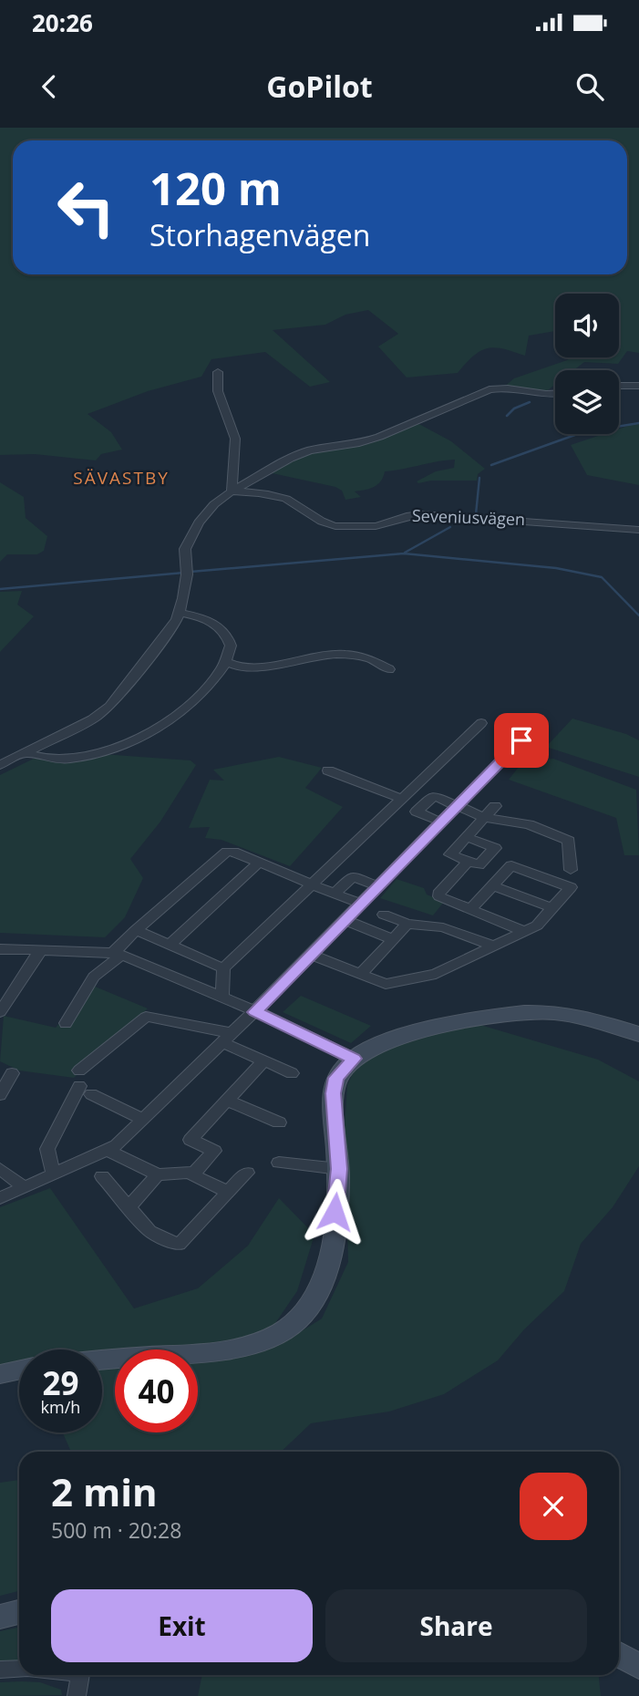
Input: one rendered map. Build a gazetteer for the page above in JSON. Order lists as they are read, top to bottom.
{
  "streets": {
    "street": ["Seveniusvägen"]
  },
  "districts": ["SÄVASTBY"],
  "page": {
    "status": "20:26",
    "header": "GoPilot",
    "turn": ["120 m", "Storhagenvägen"],
    "speed": "29 km/h",
    "limit": "40",
    "heading": ["2 min", "500 m · 20:28"],
    "buttons": ["Exit", "Share"]
  }
}
